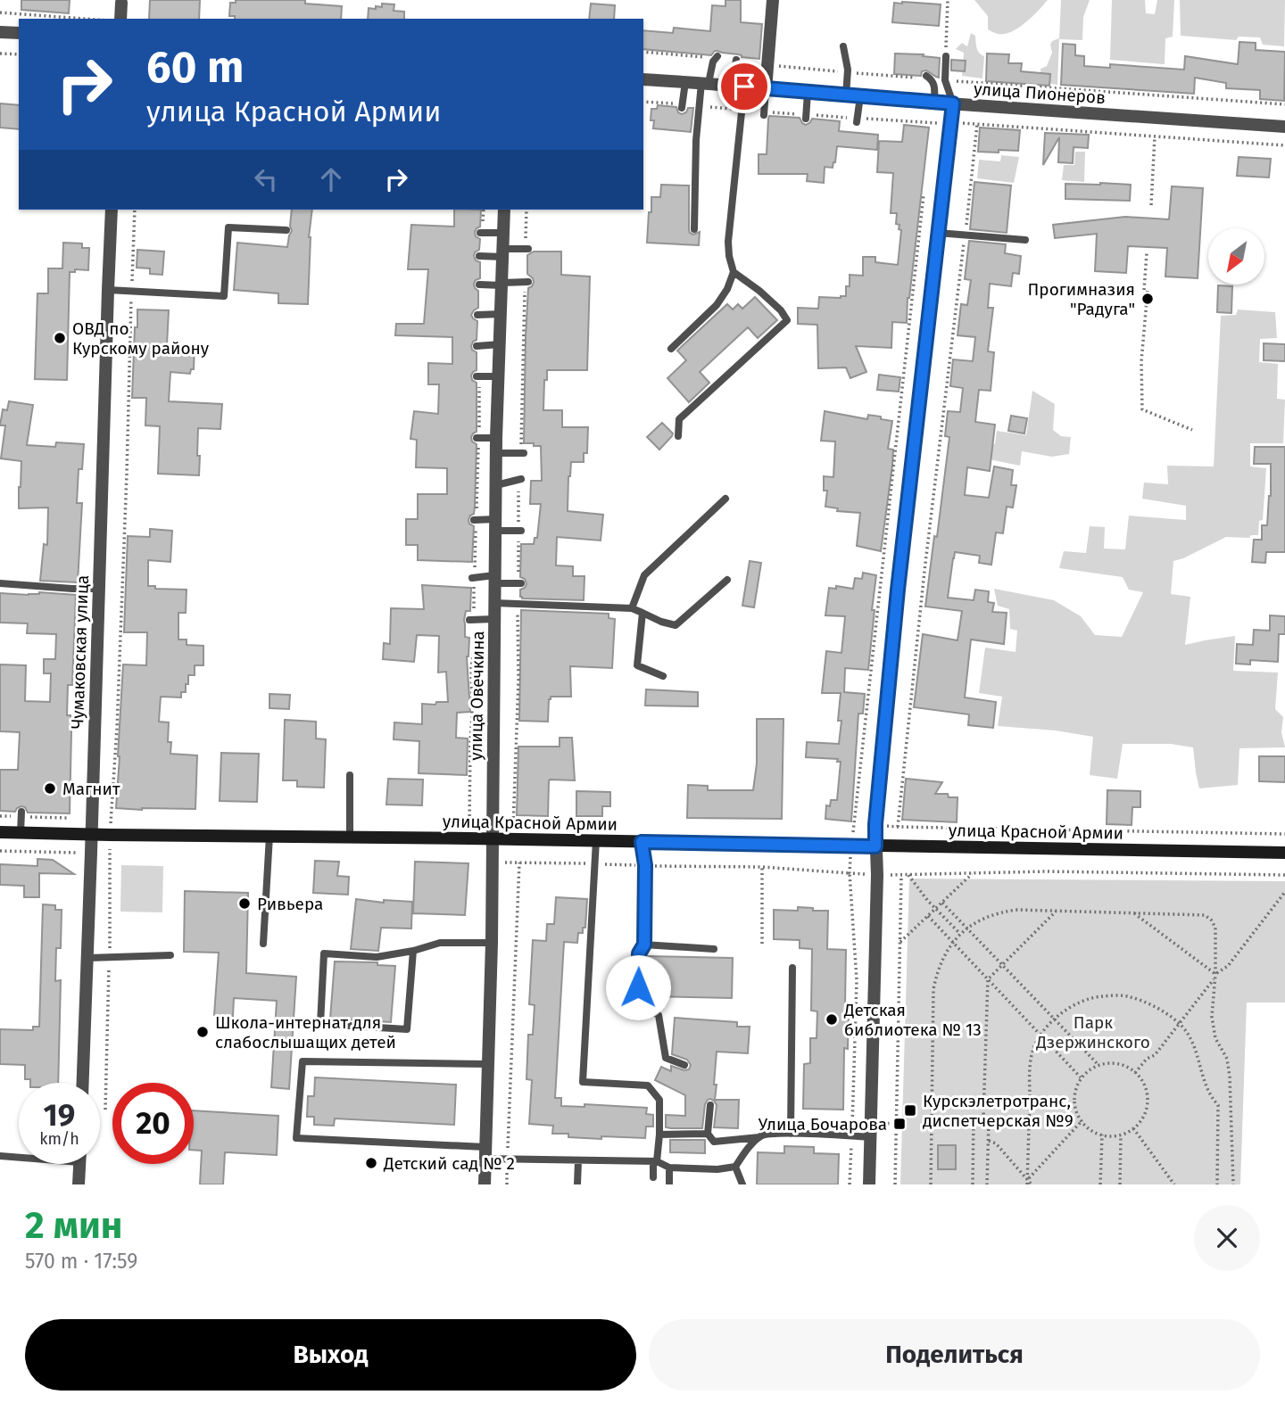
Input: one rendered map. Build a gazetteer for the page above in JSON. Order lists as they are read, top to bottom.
{
  "streets": {
    "main road": ["улица Красной Армии"],
    "street": ["улица Пионеров", "Чумаковская улица", "улица Овечкина"]
  },
  "crossings": [
    ["Чумаковская улица", "улица Красной Армии"],
    ["улица Овечкина", "улица Красной Армии"]
  ],
  "parks": ["Парк Дзержинского"],
  "places": {
    "other": [
      "Прогимназия \"Радуга\"",
      "ОВД по Курскому району",
      "Магнит",
      "Ривьера",
      "Детская библиотека № 13",
      "Школа-интернат для слабослышащих детей",
      "Детский сад № 2"
    ],
    "transit": ["Курскэлетротранс, диспетчерская №9", "Улица Бочарова"]
  },
  "north": "bottom left",
  "page": {
    "turn": ["60 m", "улица Красной Армии"],
    "speed": "19 km/h",
    "limit": "20",
    "heading": ["2 мин", "570 m · 17:59"],
    "buttons": ["Выход", "Поделиться"]
  }
}
